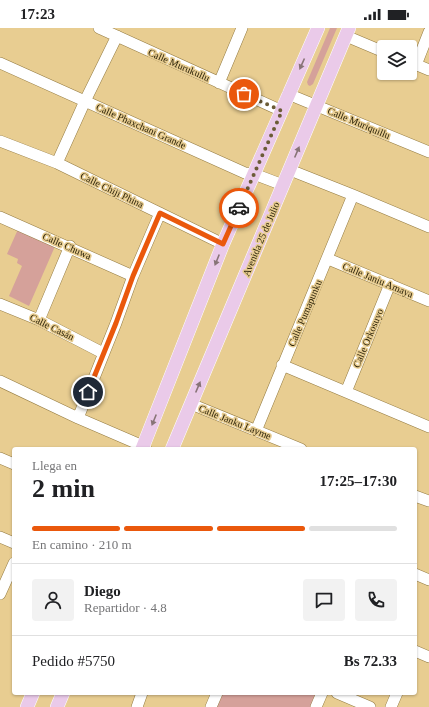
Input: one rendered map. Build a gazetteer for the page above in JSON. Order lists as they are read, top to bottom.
{
  "streets": {
    "main road": ["Avenida 25 de Julio"],
    "street": [
      "Calle Murukullu",
      "Calle Muriquillu",
      "Calle Phaxchani Grande",
      "Calle Chiji Phina",
      "Calle Chuwa",
      "Calle Janiu Amaya",
      "Calle Pumapunku",
      "Calle Casán",
      "Calle Orkosuyo",
      "Calle Janku Layme"
    ]
  },
  "crossings": [
    ["Calle Muriquillu", "Avenida 25 de Julio"],
    ["Calle Phaxchani Grande", "Avenida 25 de Julio"],
    ["Avenida 25 de Julio", "Calle Janku Layme"],
    ["Calle Janiu Amaya", "Calle Pumapunku"],
    ["Calle Janiu Amaya", "Calle Orkosuyo"],
    ["Calle Pumapunku", "Calle Janku Layme"]
  ],
  "page": {
    "status": "17:23",
    "heading": ["2 min", "Llega en", "17:25–17:30"],
    "panel": [
      "Diego",
      "Repartidor · 4.8",
      "Pedido #5750",
      "Bs 72.33"
    ],
    "bar": "En camino · 210 m"
  }
}
